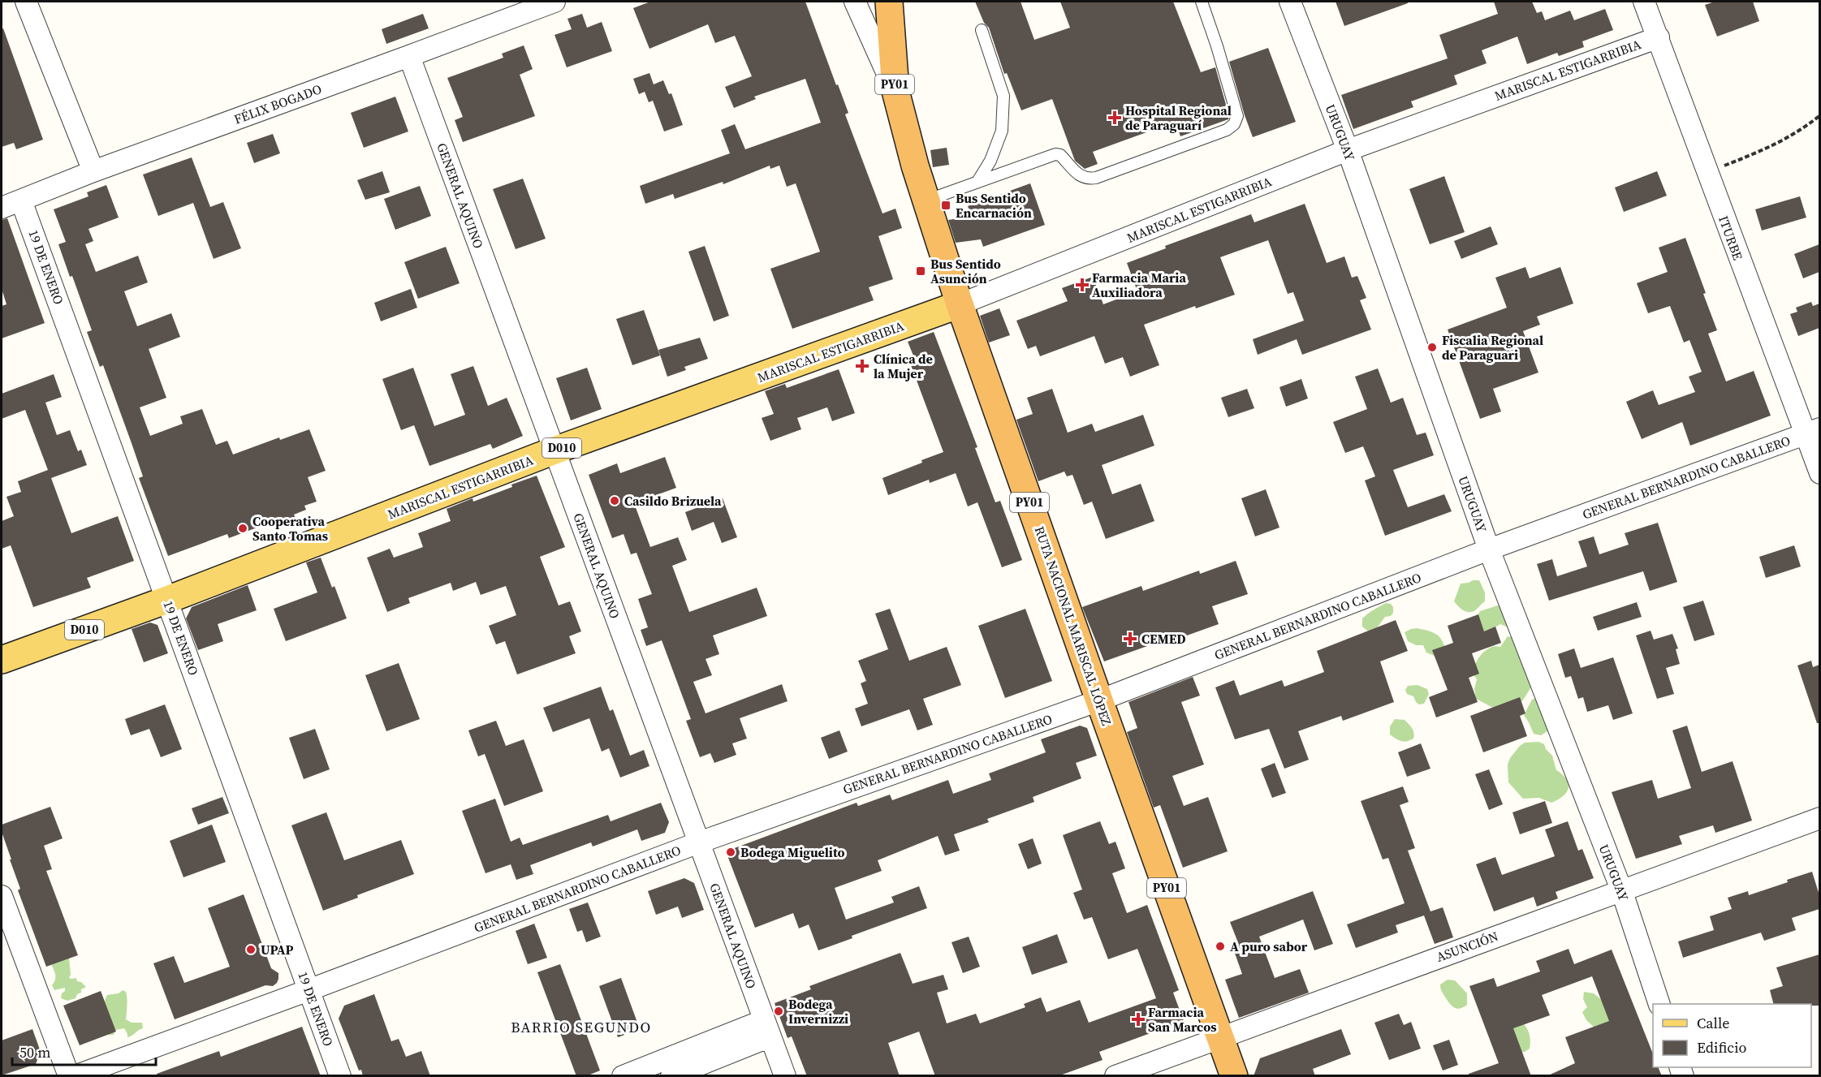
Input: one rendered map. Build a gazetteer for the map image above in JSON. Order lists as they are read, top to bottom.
{
  "streets": {
    "highway": ["PY01", "RUTA NACIONAL MARISCAL LÓPEZ"],
    "main road": ["MARISCAL ESTIGARRIBIA", "D010"],
    "street": [
      "FÉLIX BOGADO",
      "URUGUAY",
      "GENERAL AQUINO",
      "ITURBE",
      "19 DE ENERO",
      "GENERAL BERNARDINO CABALLERO",
      "ASUNCIÓN"
    ]
  },
  "crossings": [
    ["MARISCAL ESTIGARRIBIA", "URUGUAY"],
    ["MARISCAL ESTIGARRIBIA", "GENERAL AQUINO"],
    ["MARISCAL ESTIGARRIBIA", "ITURBE"],
    ["MARISCAL ESTIGARRIBIA", "19 DE ENERO"],
    ["MARISCAL ESTIGARRIBIA", "RUTA NACIONAL MARISCAL LÓPEZ"],
    ["FÉLIX BOGADO", "GENERAL AQUINO"],
    ["FÉLIX BOGADO", "19 DE ENERO"],
    ["URUGUAY", "GENERAL BERNARDINO CABALLERO"],
    ["URUGUAY", "ASUNCIÓN"],
    ["GENERAL AQUINO", "GENERAL BERNARDINO CABALLERO"],
    ["ITURBE", "GENERAL BERNARDINO CABALLERO"],
    ["19 DE ENERO", "GENERAL BERNARDINO CABALLERO"],
    ["GENERAL BERNARDINO CABALLERO", "RUTA NACIONAL MARISCAL LÓPEZ"],
    ["RUTA NACIONAL MARISCAL LÓPEZ", "ASUNCIÓN"]
  ],
  "districts": ["BARRIO SEGUNDO"],
  "places": {
    "health": [
      "Hospital Regional de Paraguarí",
      "Farmacia Maria Auxiliadora",
      "Clínica de la Mujer",
      "CEMED",
      "Farmacia San Marcos"
    ],
    "transit": ["Bus Sentido Encarnación", "Bus Sentido Asunción"],
    "other": [
      "Fiscalia Regional de Paraguari",
      "Casildo Brizuela",
      "Cooperativa Santo Tomas",
      "Bodega Miguelito",
      "A puro sabor",
      "UPAP",
      "Bodega Invernizzi"
    ]
  },
  "legend": ["Calle", "Edificio"],
  "scale_bar": "50 m"
}
